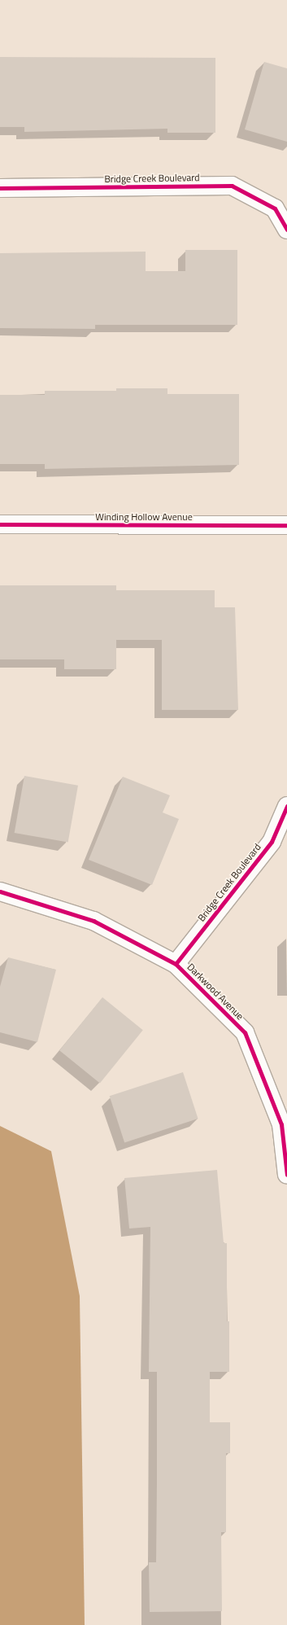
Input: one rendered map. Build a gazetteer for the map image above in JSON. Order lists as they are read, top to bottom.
{
  "streets": {
    "street": ["Bridge Creek Boulevard", "Winding Hollow Avenue", "Darkwood Avenue"]
  },
  "crossings": [
    ["Bridge Creek Boulevard", "Darkwood Avenue"]
  ]
}
